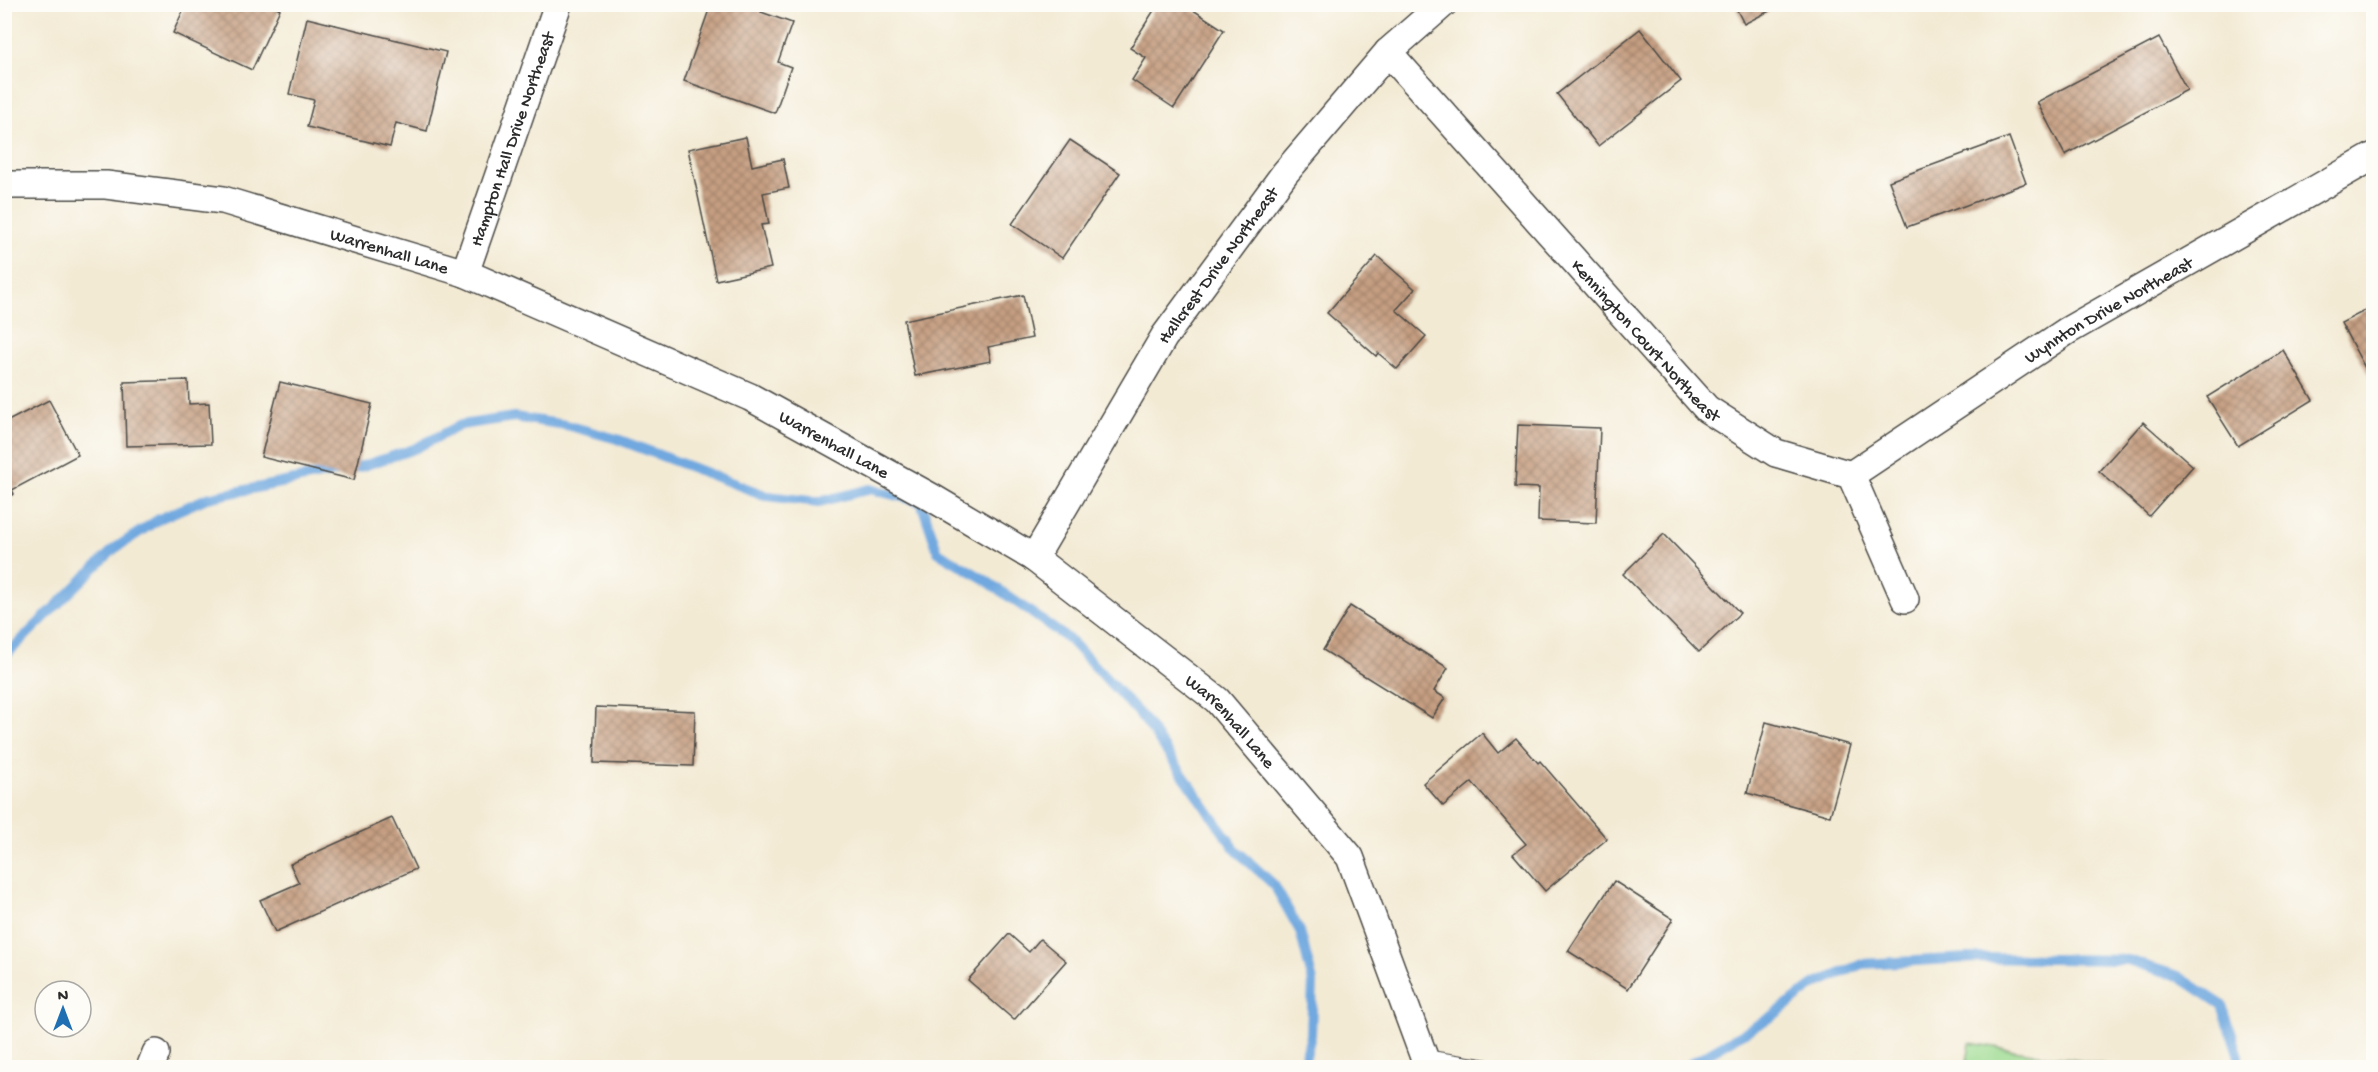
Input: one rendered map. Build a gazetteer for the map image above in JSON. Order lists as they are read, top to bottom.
{
  "streets": {
    "street": [
      "Hampton Hall Drive Northeast",
      "Warrenhall Lane",
      "Hallcrest Drive Northeast",
      "Wynnton Drive Northeast",
      "Kennington Court Northeast"
    ]
  },
  "crossings": [
    ["Hampton Hall Drive Northeast", "Warrenhall Lane"],
    ["Warrenhall Lane", "Hallcrest Drive Northeast"],
    ["Hallcrest Drive Northeast", "Kennington Court Northeast"],
    ["Wynnton Drive Northeast", "Kennington Court Northeast"]
  ],
  "north": "top"
}
